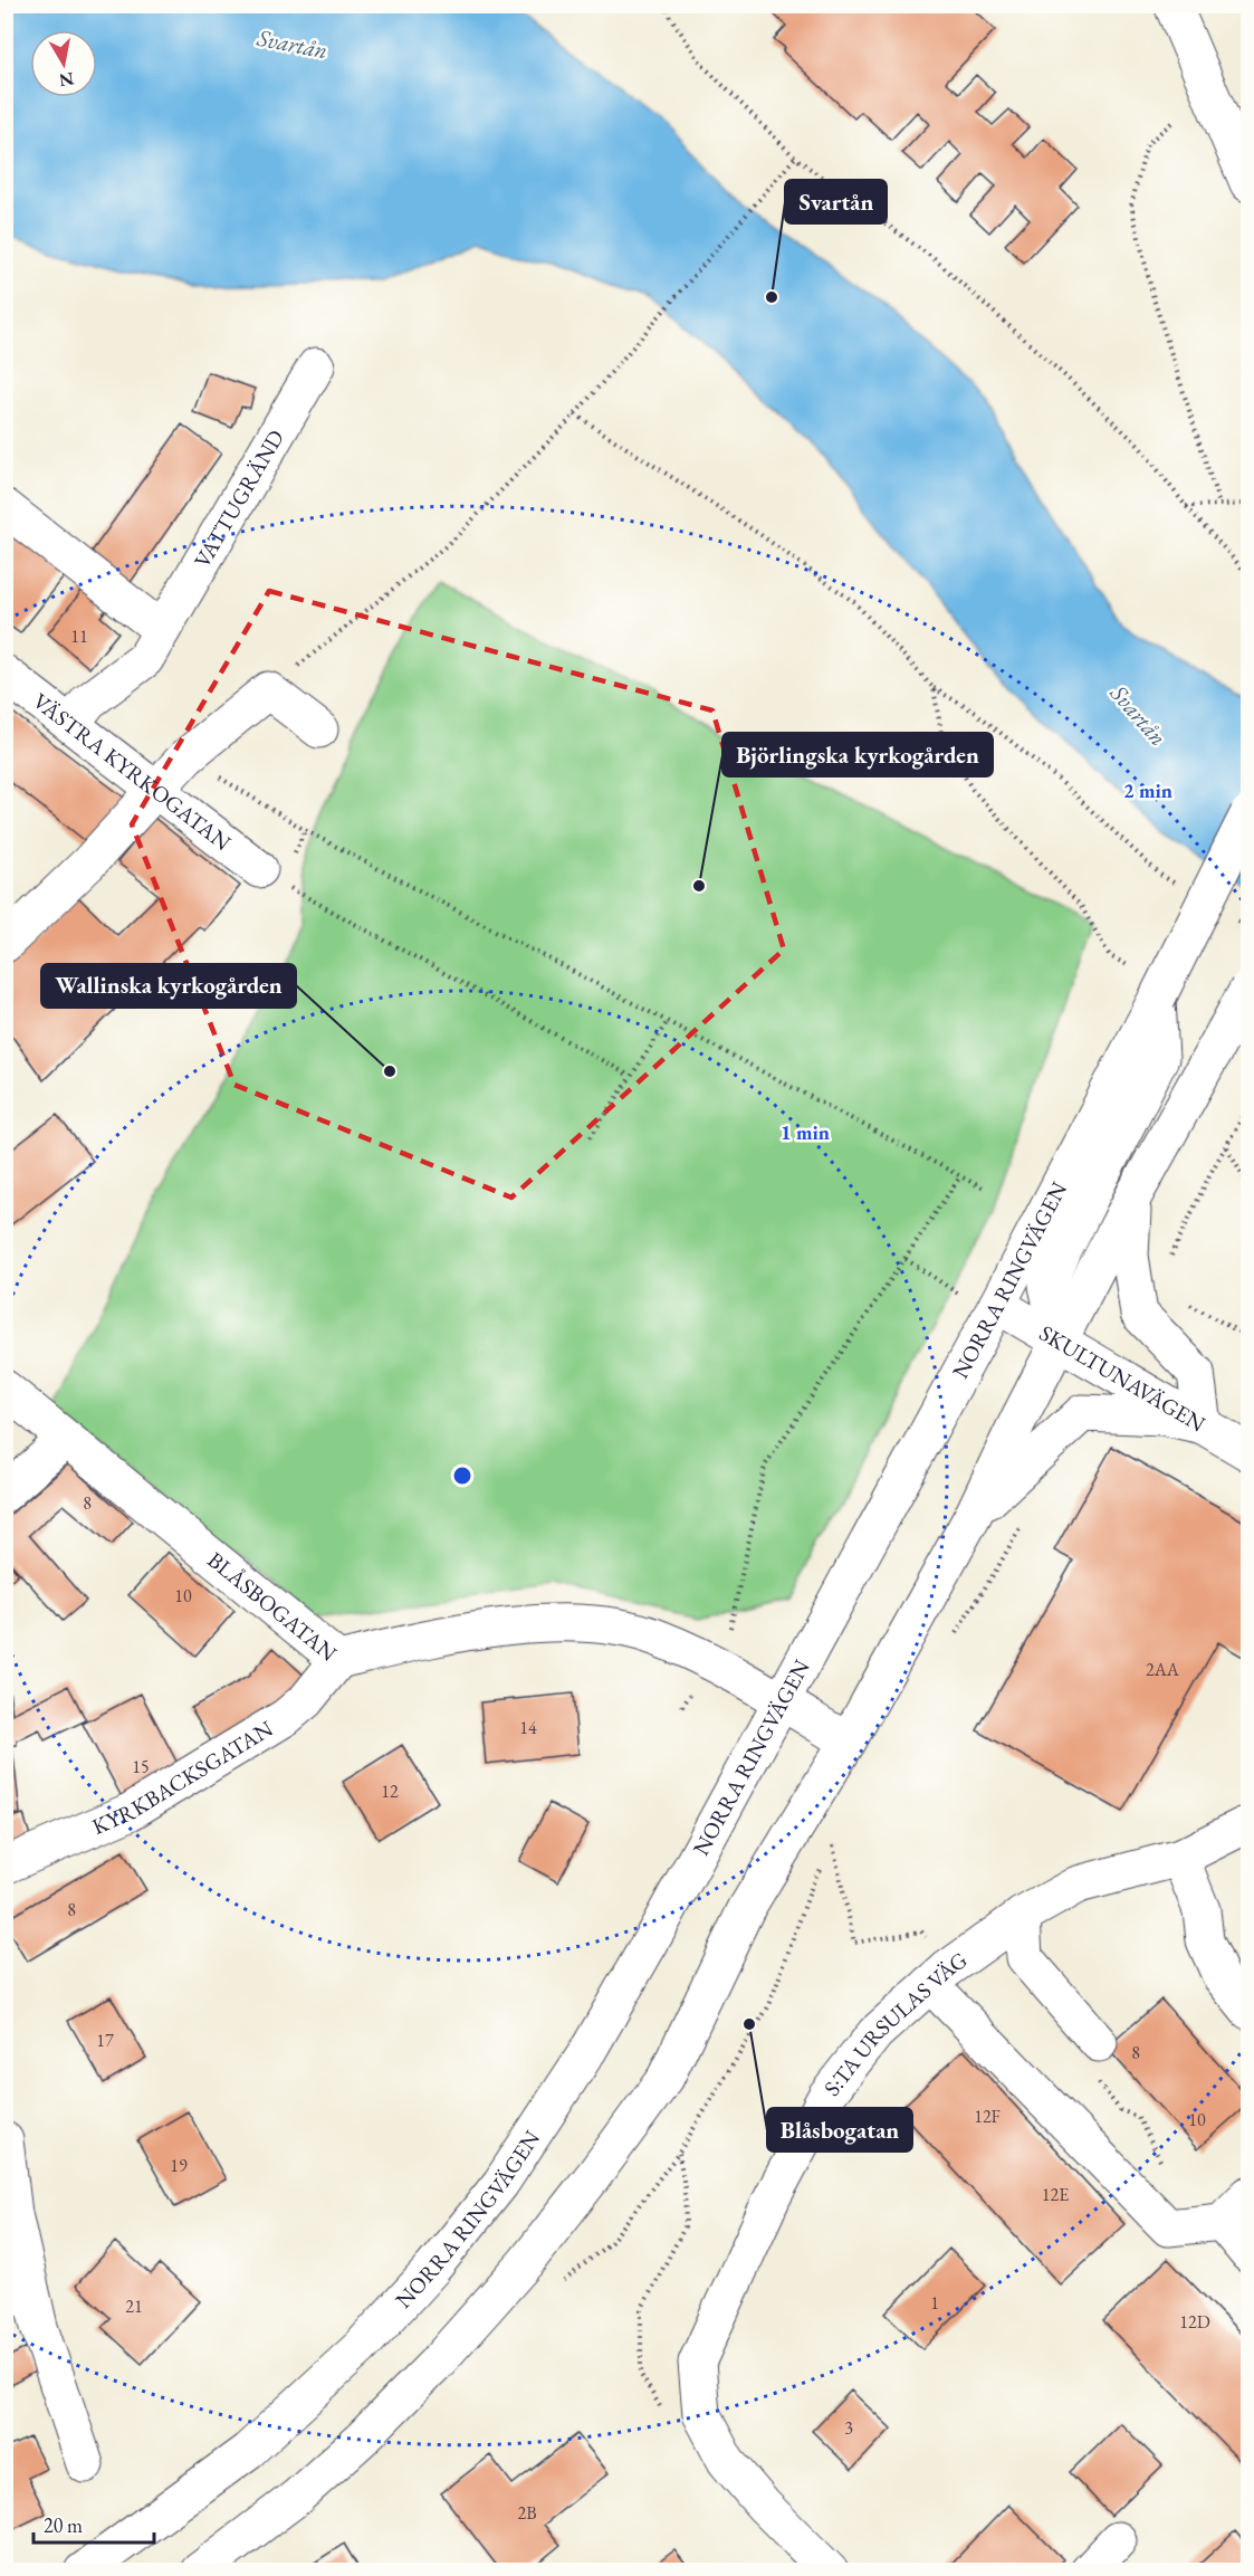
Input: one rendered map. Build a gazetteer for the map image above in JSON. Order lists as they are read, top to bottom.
{
  "streets": {
    "main road": [
      "VATTUGRÄND",
      "VÄSTRA KYRKOGATAN",
      "NORRA RINGVÄGEN",
      "SKULTUNAVÄGEN",
      "BLÅSBOGATAN",
      "KYRKBACKSGATAN",
      "S:TA URSULAS VÄG"
    ]
  },
  "crossings": [
    ["VATTUGRÄND", "VÄSTRA KYRKOGATAN"],
    ["NORRA RINGVÄGEN", "SKULTUNAVÄGEN"],
    ["NORRA RINGVÄGEN", "BLÅSBOGATAN"],
    ["BLÅSBOGATAN", "KYRKBACKSGATAN"]
  ],
  "water": ["Svartån"],
  "places": [
    "Svartån",
    "Björlingska kyrkogården",
    "Wallinska kyrkogården",
    "Blåsbogatan"
  ],
  "house_numbers": [
    "11",
    "8",
    "10",
    "2AA",
    "14",
    "15",
    "12",
    "8",
    "17",
    "8",
    "12F",
    "10",
    "19",
    "12E",
    "1",
    "21",
    "12D",
    "3",
    "2B"
  ],
  "scale_bar": "20 m",
  "north": "bottom",
  "rings": ["2 min", "1 min"]
}
